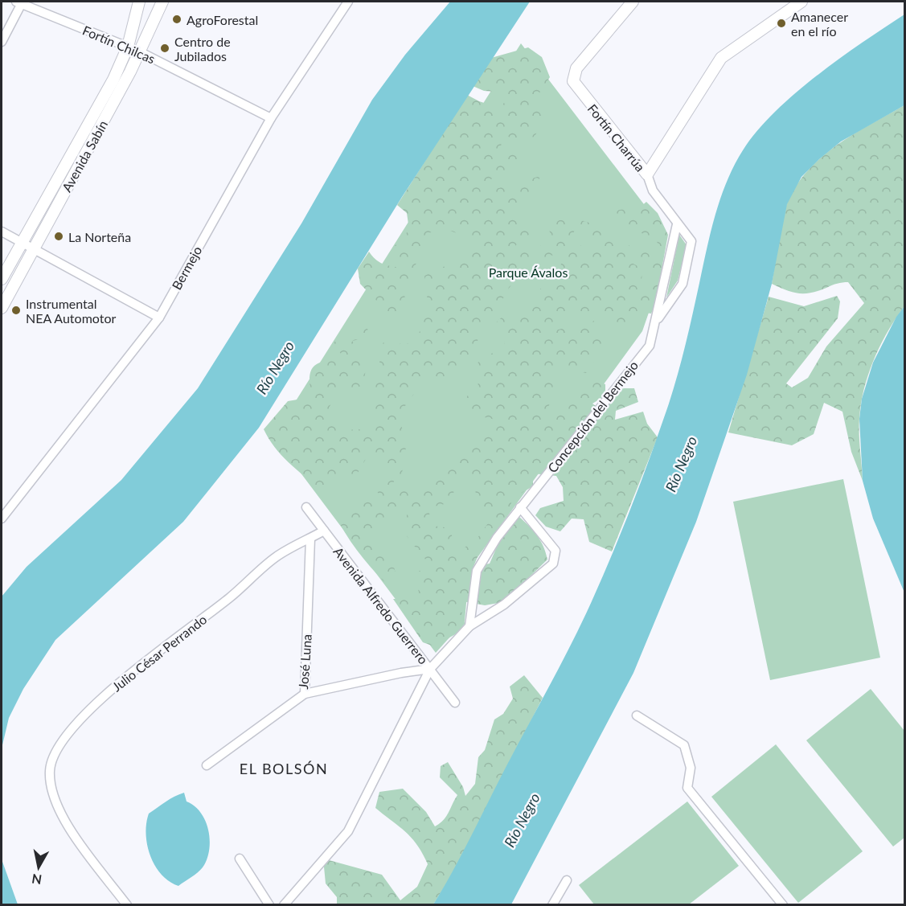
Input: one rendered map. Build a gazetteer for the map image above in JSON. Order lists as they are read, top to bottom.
{
  "streets": {
    "main road": ["Fortín Charrúa", "Avenida Sabín"],
    "street": [
      "Fortín Chilcas",
      "Bermejo",
      "Concepción del Bermejo",
      "Avenida Alfredo Guerrero",
      "Julio César Perrando",
      "José Luna"
    ]
  },
  "crossings": [
    ["Fortín Chilcas", "Avenida Sabín"],
    ["Fortín Chilcas", "Bermejo"],
    ["Fortín Charrúa", "Concepción del Bermejo"],
    ["Avenida Alfredo Guerrero", "Julio César Perrando"],
    ["Julio César Perrando", "José Luna"]
  ],
  "districts": ["EL BOLSÓN"],
  "water": ["Río Negro"],
  "parks": ["Parque Ávalos"],
  "places": [
    "AgroForestal",
    "Amanecer en el río",
    "Centro de Jubilados",
    "La Norteña",
    "Instrumental NEA Automotor"
  ],
  "north": "bottom"
}
